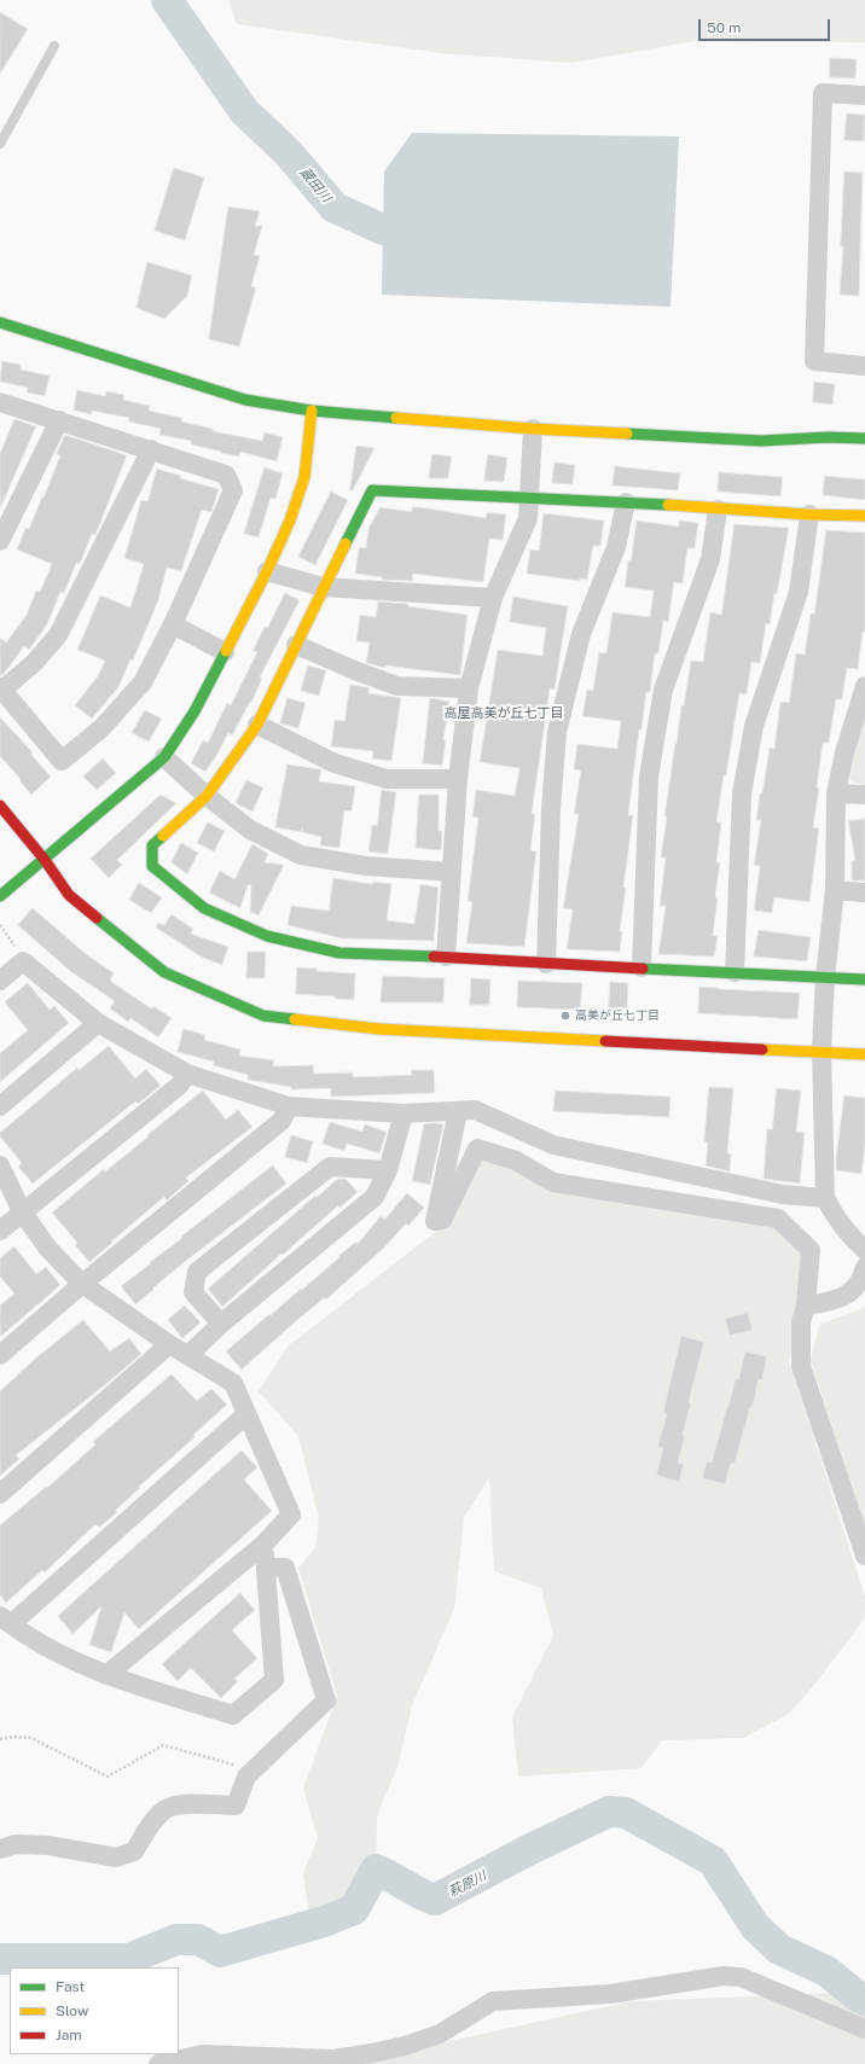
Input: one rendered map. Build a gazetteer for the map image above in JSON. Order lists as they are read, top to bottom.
{
  "districts": ["高屋高美が丘七丁目"],
  "water": ["蔵田川", "萩原川"],
  "places": ["高美が丘七丁目"],
  "legend": ["Fast", "Slow", "Jam"],
  "scale_bar": "50 m"
}
